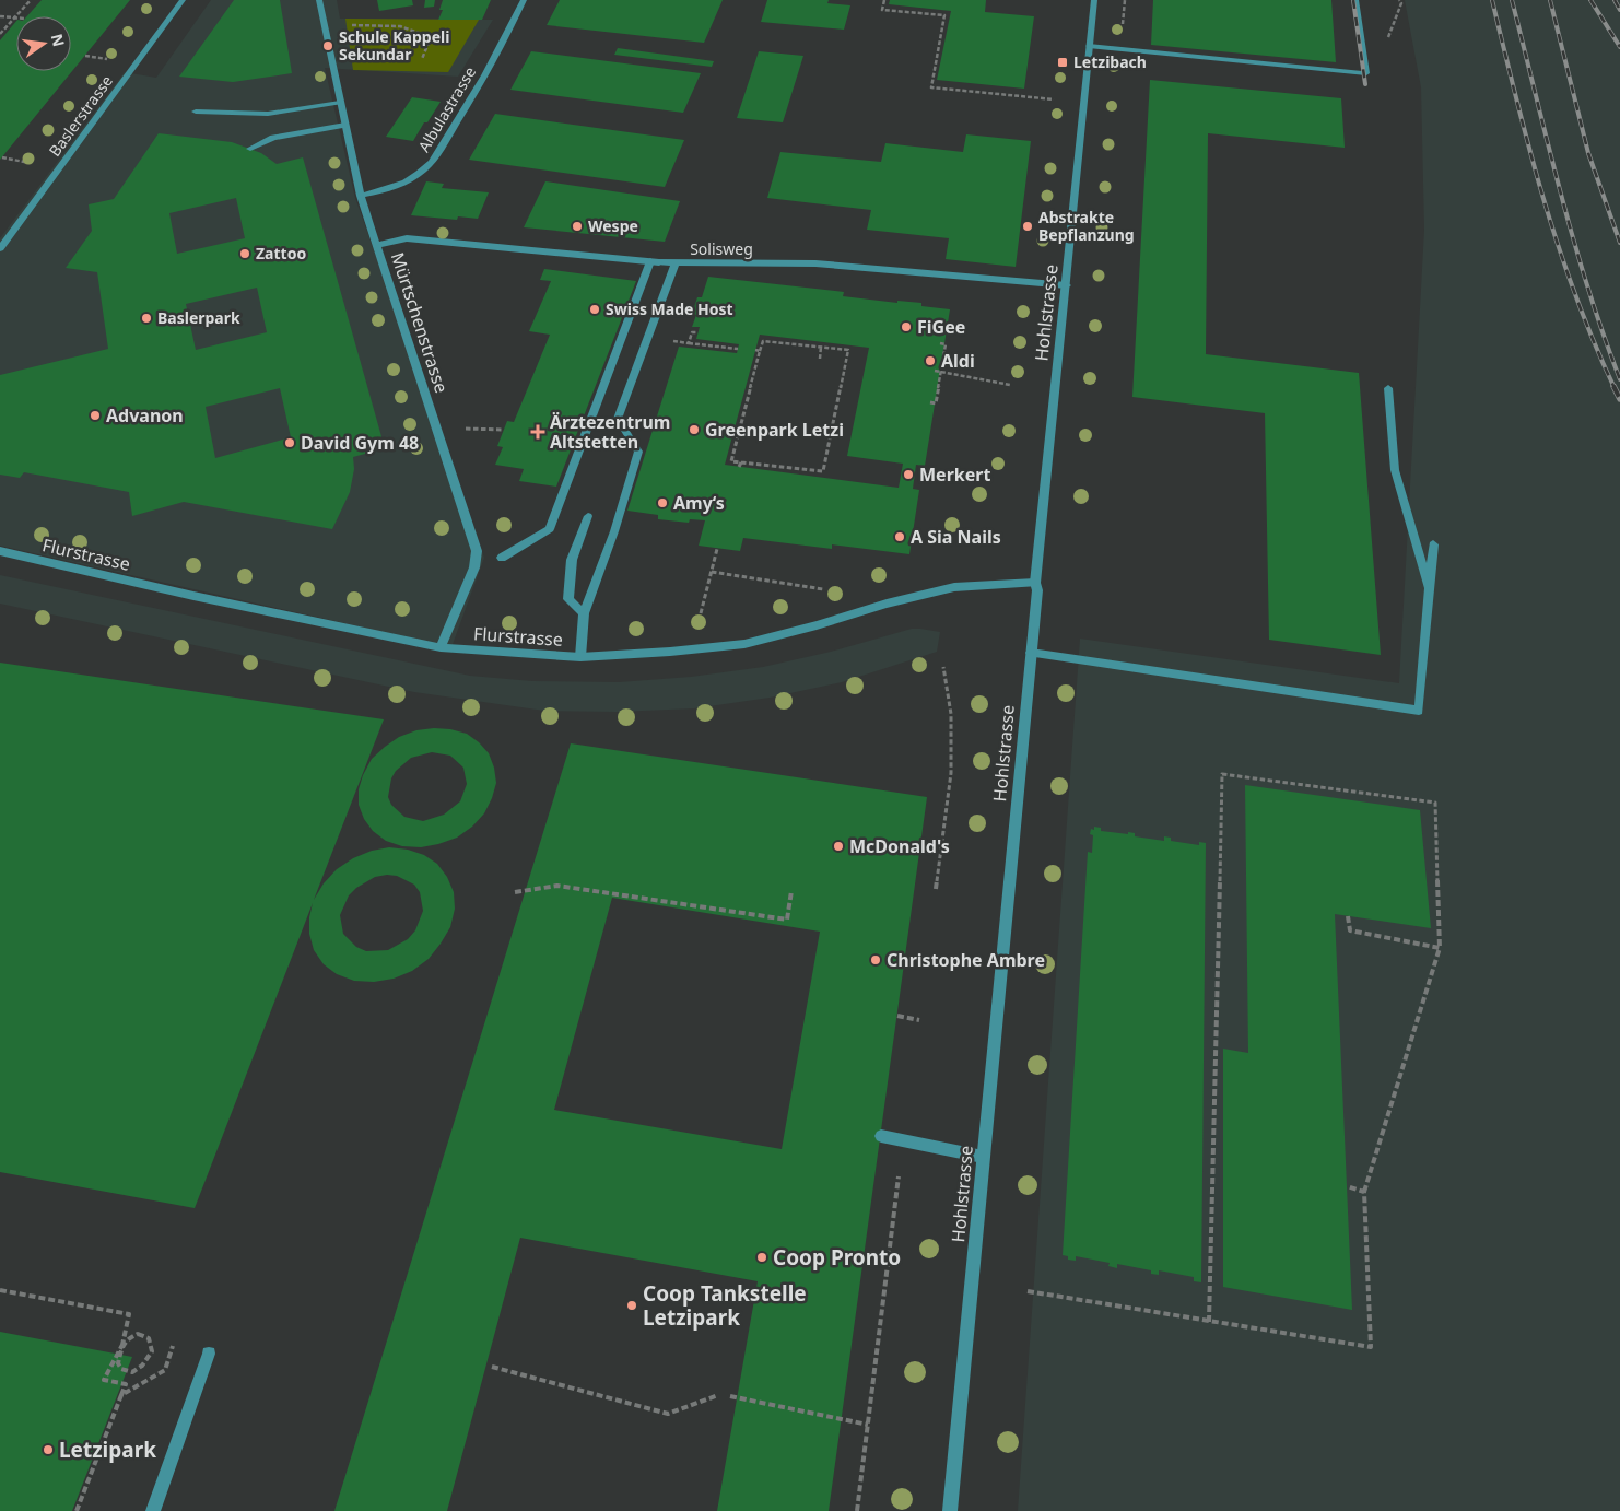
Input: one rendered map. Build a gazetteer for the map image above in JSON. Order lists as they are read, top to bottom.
{
  "streets": {
    "street": [
      "Albulastrasse",
      "Baslerstrasse",
      "Solisweg",
      "Hohlstrasse",
      "Mürtschenstrasse",
      "Flurstrasse"
    ]
  },
  "crossings": [
    ["Albulastrasse", "Mürtschenstrasse"],
    ["Solisweg", "Hohlstrasse"],
    ["Solisweg", "Mürtschenstrasse"],
    ["Hohlstrasse", "Flurstrasse"],
    ["Mürtschenstrasse", "Flurstrasse"]
  ],
  "places": {
    "other": [
      "Schule Kappeli Sekundar",
      "Wespe",
      "Abstrakte Bepflanzung",
      "Zattoo",
      "Swiss Made Host",
      "Baslerpark",
      "FiGee",
      "Aldi",
      "Advanon",
      "Greenpark Letzi",
      "David Gym 48",
      "Merkert",
      "Amy‘s",
      "A Sia Nails",
      "McDonald's",
      "Christophe Ambre",
      "Coop Pronto",
      "Coop Tankstelle Letzipark",
      "Letzipark"
    ],
    "transit": ["Letzibach"],
    "health": ["Ärztezentrum Altstetten"]
  },
  "north": "right"
}
